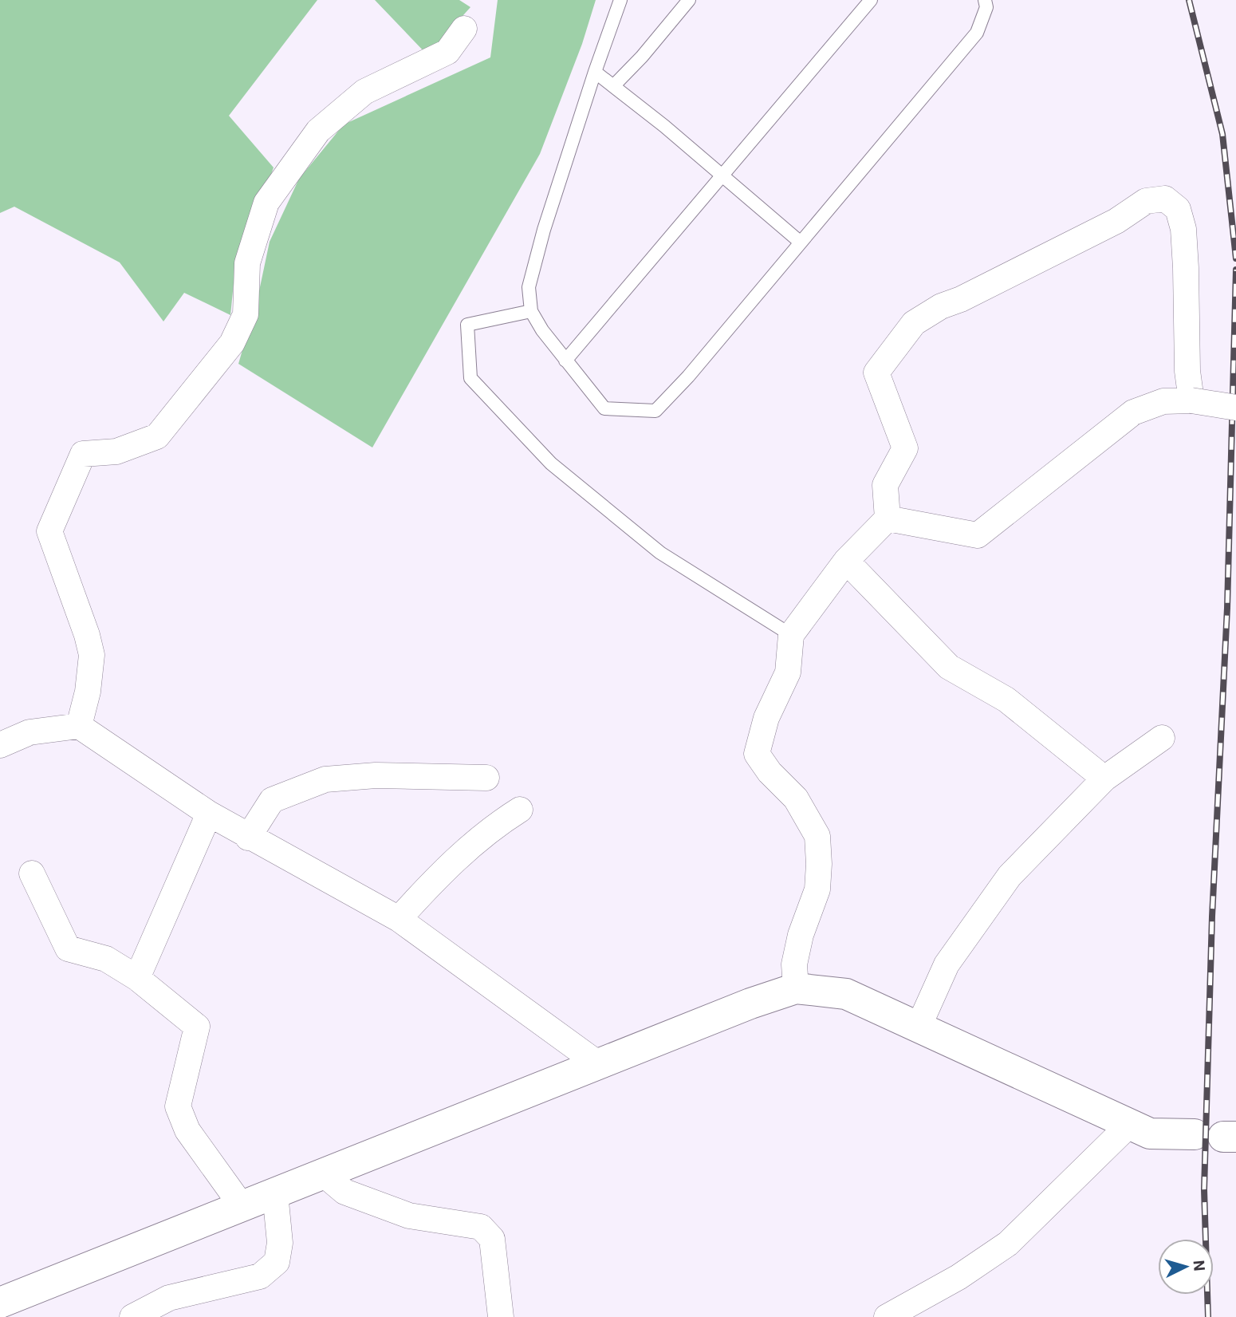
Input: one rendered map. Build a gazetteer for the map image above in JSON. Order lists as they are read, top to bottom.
{
  "north": "right"
}
